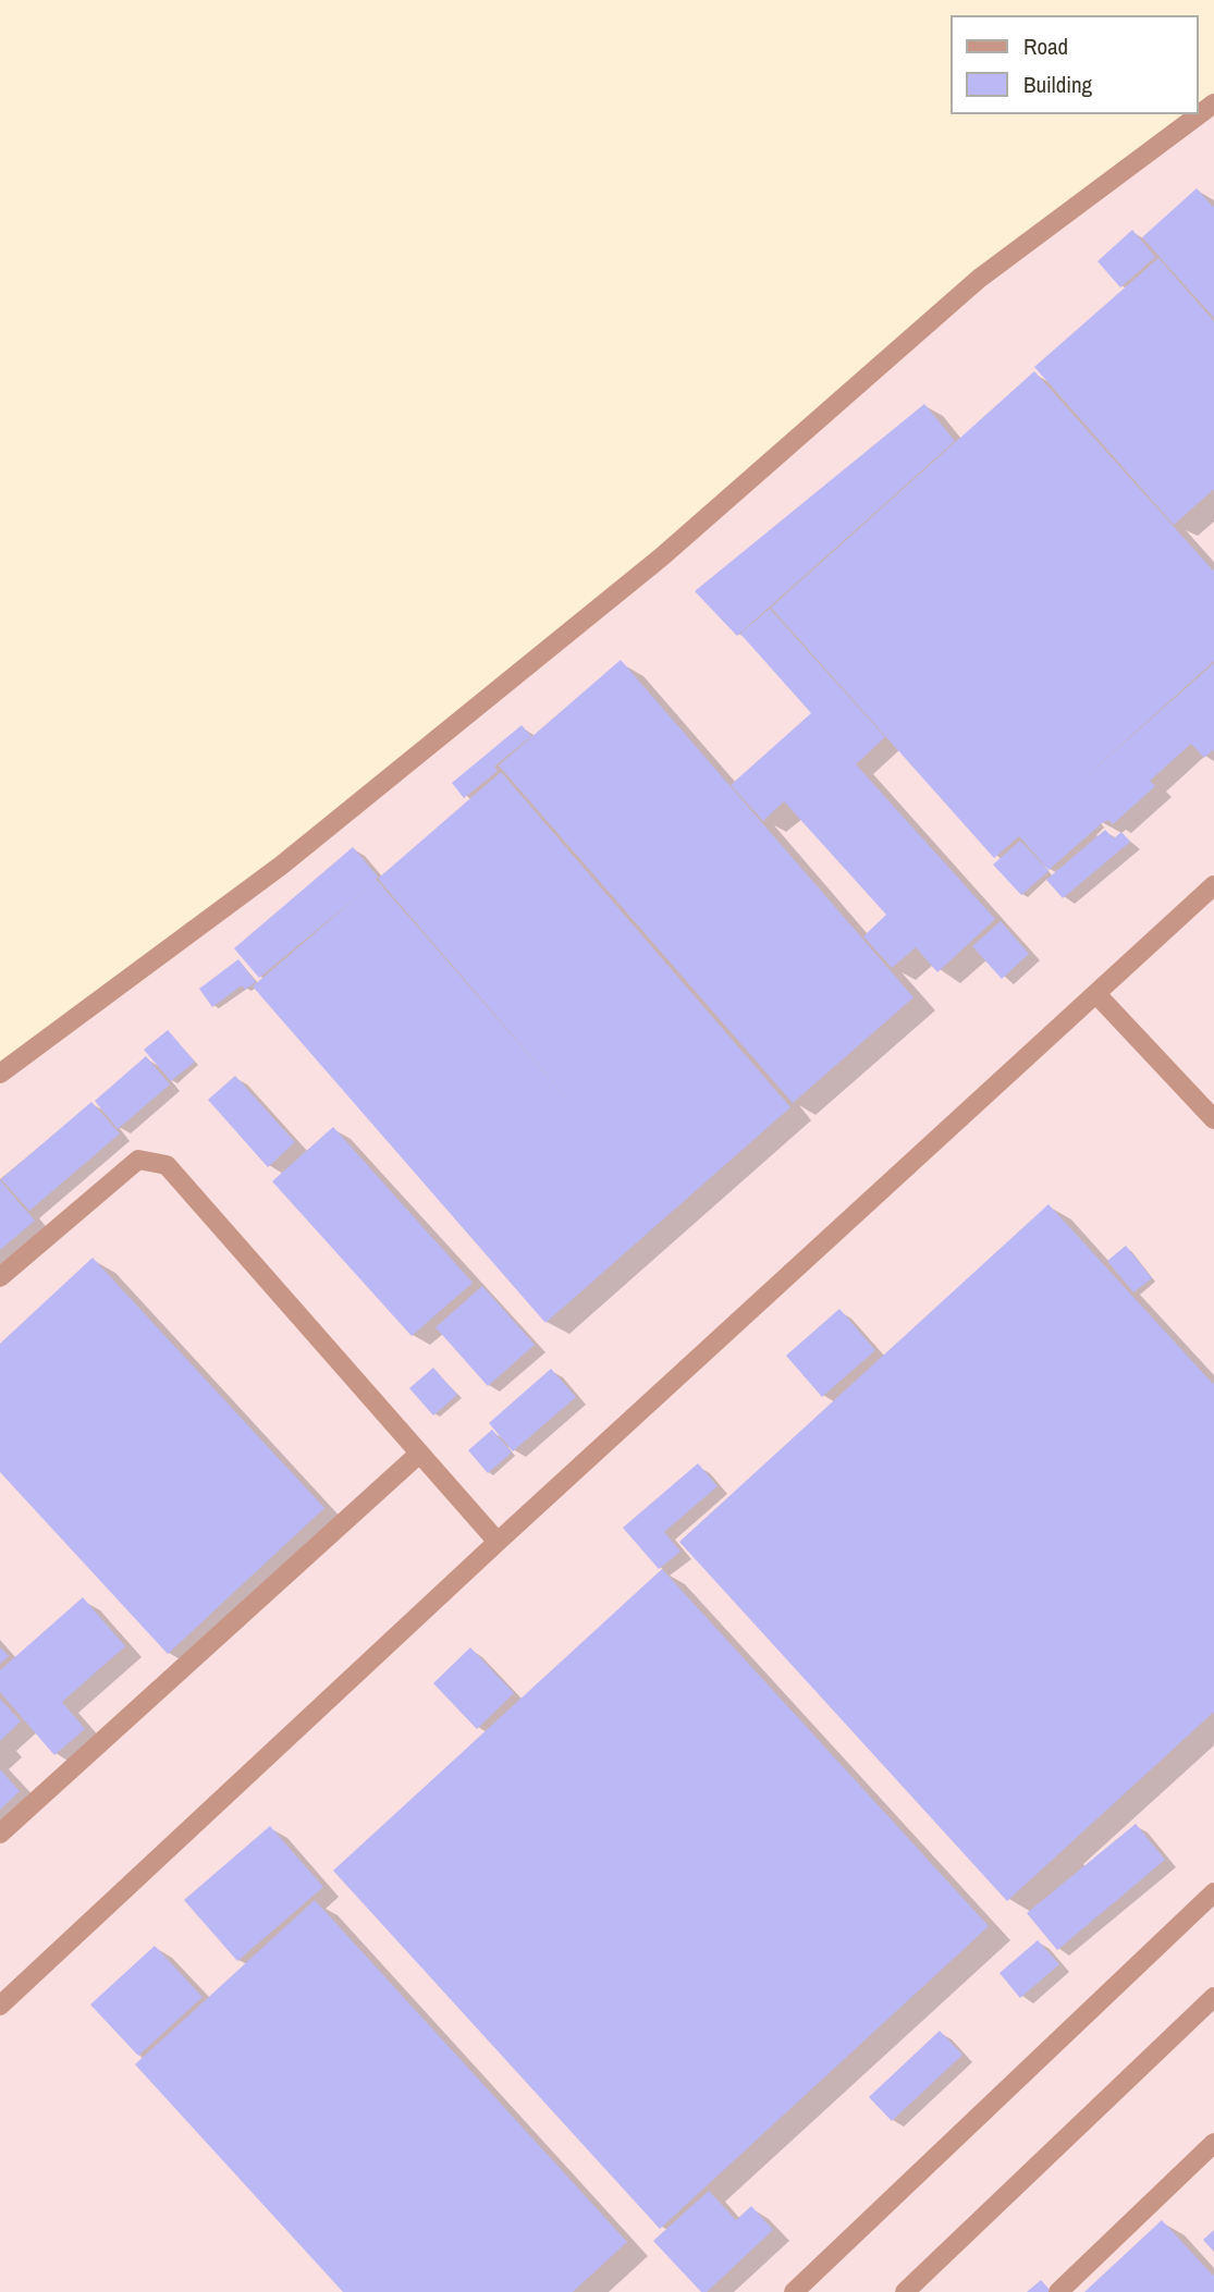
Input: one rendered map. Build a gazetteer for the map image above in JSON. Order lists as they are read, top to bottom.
{
  "legend": ["Road", "Building"]
}
